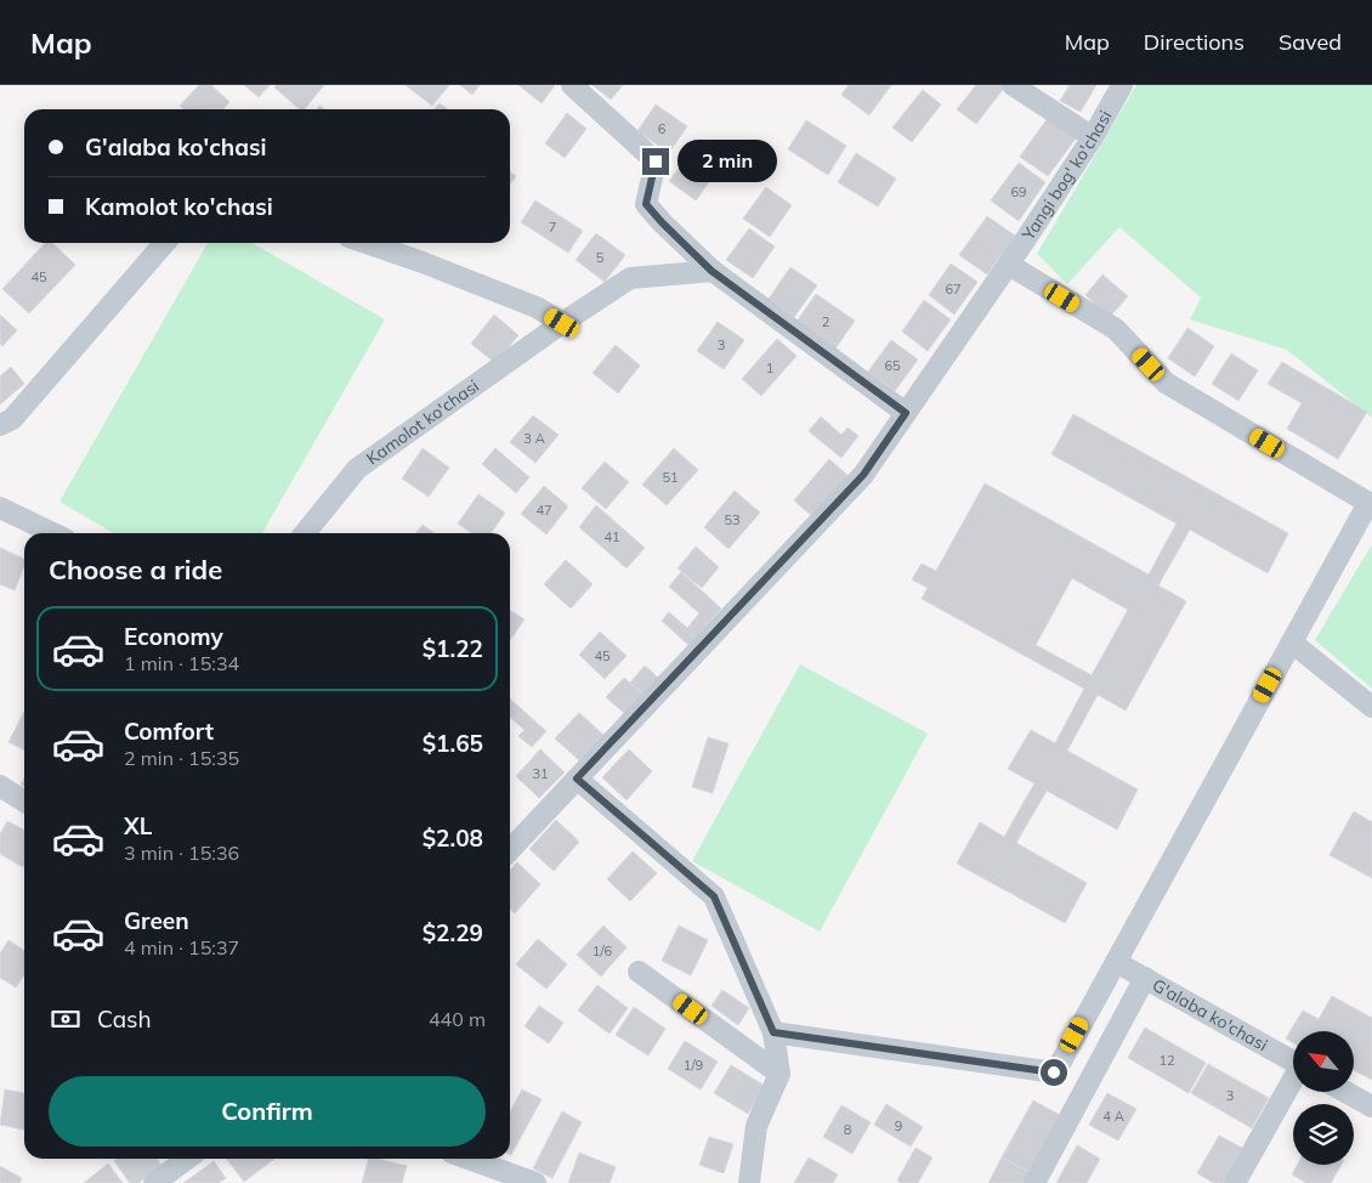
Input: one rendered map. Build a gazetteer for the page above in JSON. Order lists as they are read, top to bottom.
{
  "streets": {
    "street": ["Yangi bog' ko'chasi", "Kamolot ko'chasi", "G'alaba ko'chasi"]
  },
  "house_numbers": [
    "6",
    "69",
    "7",
    "5",
    "45",
    "67",
    "2",
    "3",
    "65",
    "1",
    "3 А",
    "51",
    "47",
    "53",
    "41",
    "45",
    "31",
    "1/6",
    "12",
    "1/9",
    "3",
    "4 А",
    "9",
    "8"
  ],
  "north": "top left",
  "page": {
    "header": "Map",
    "nav": ["Map", "Directions", "Saved"],
    "banner": ["G'alaba ko'chasi", "Kamolot ko'chasi"],
    "bubble": "2 min",
    "heading": "Choose a ride",
    "list": [
      {
        "name": "Economy",
        "note": "1 min · 15:34",
        "value": "$1.22"
      },
      {
        "name": "Comfort",
        "note": "2 min · 15:35",
        "value": "$1.65"
      },
      {
        "name": "XL",
        "note": "3 min · 15:36",
        "value": "$2.08"
      },
      {
        "name": "Green",
        "note": "4 min · 15:37",
        "value": "$2.29"
      }
    ],
    "pay": ["Cash", "440 m"],
    "buttons": "Confirm"
  }
}
